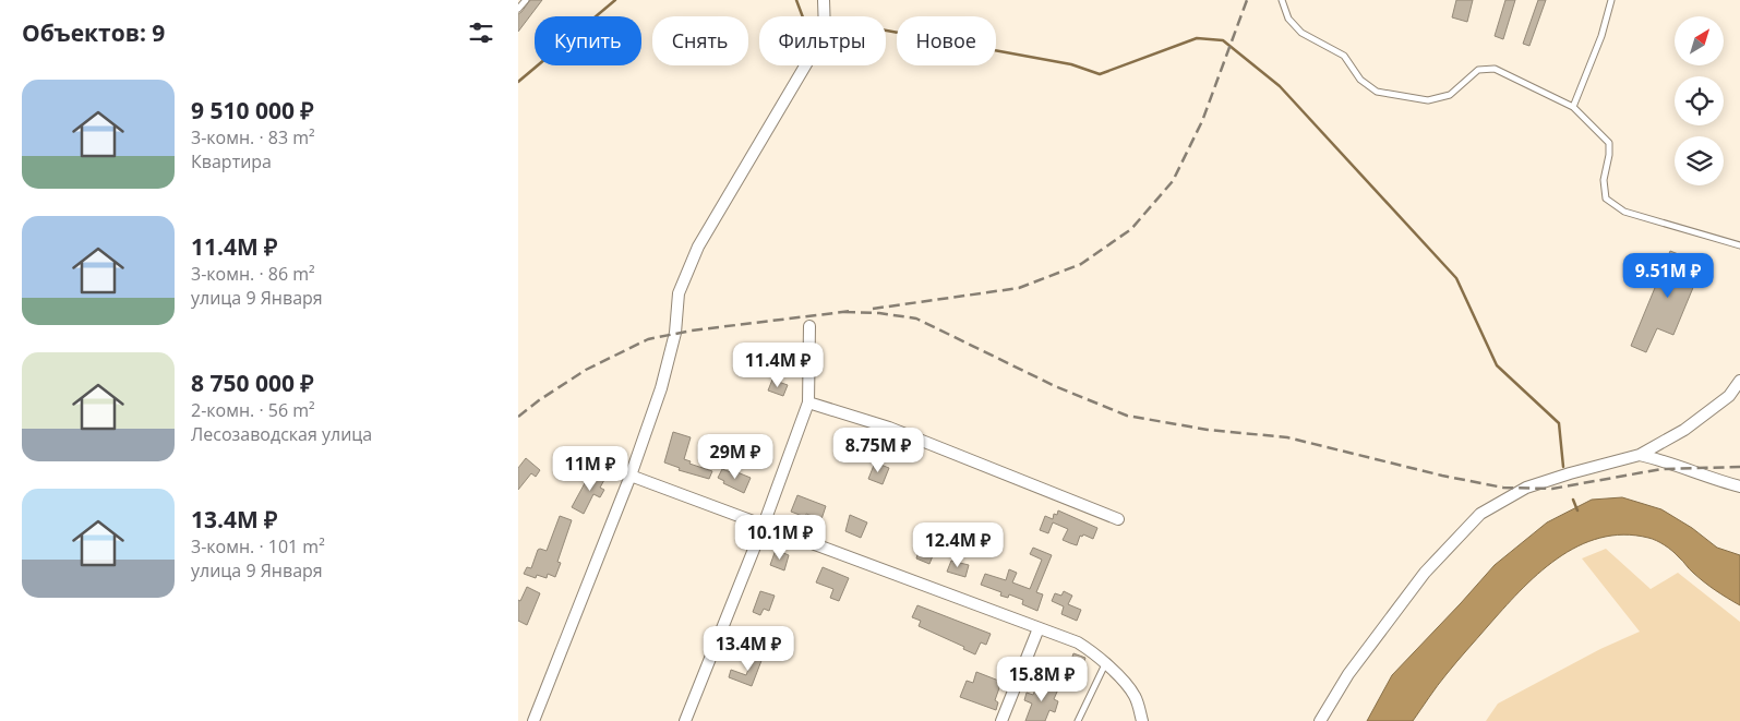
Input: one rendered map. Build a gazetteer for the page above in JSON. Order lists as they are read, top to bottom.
{
  "north": "top right",
  "page": {
    "heading": "Объектов: 9",
    "chip": [
      "Купить",
      "Снять",
      "Фильтры",
      "Новое"
    ],
    "list": [
      {
        "name": "9 510 000 ₽",
        "note": "3-комн. · 83 m² · Квартира"
      },
      {
        "name": "11.4M ₽",
        "note": "3-комн. · 86 m² · улица 9 Января"
      },
      {
        "name": "8 750 000 ₽",
        "note": "2-комн. · 56 m² · Лесозаводская улица"
      },
      {
        "name": "13.4M ₽",
        "note": "3-комн. · 101 m² · улица 9 Января"
      }
    ],
    "price": [
      "9.51M ₽",
      "11.4M ₽",
      "8.75M ₽",
      "29M ₽",
      "11M ₽",
      "10.1M ₽",
      "12.4M ₽",
      "13.4M ₽",
      "15.8M ₽"
    ]
  }
}
